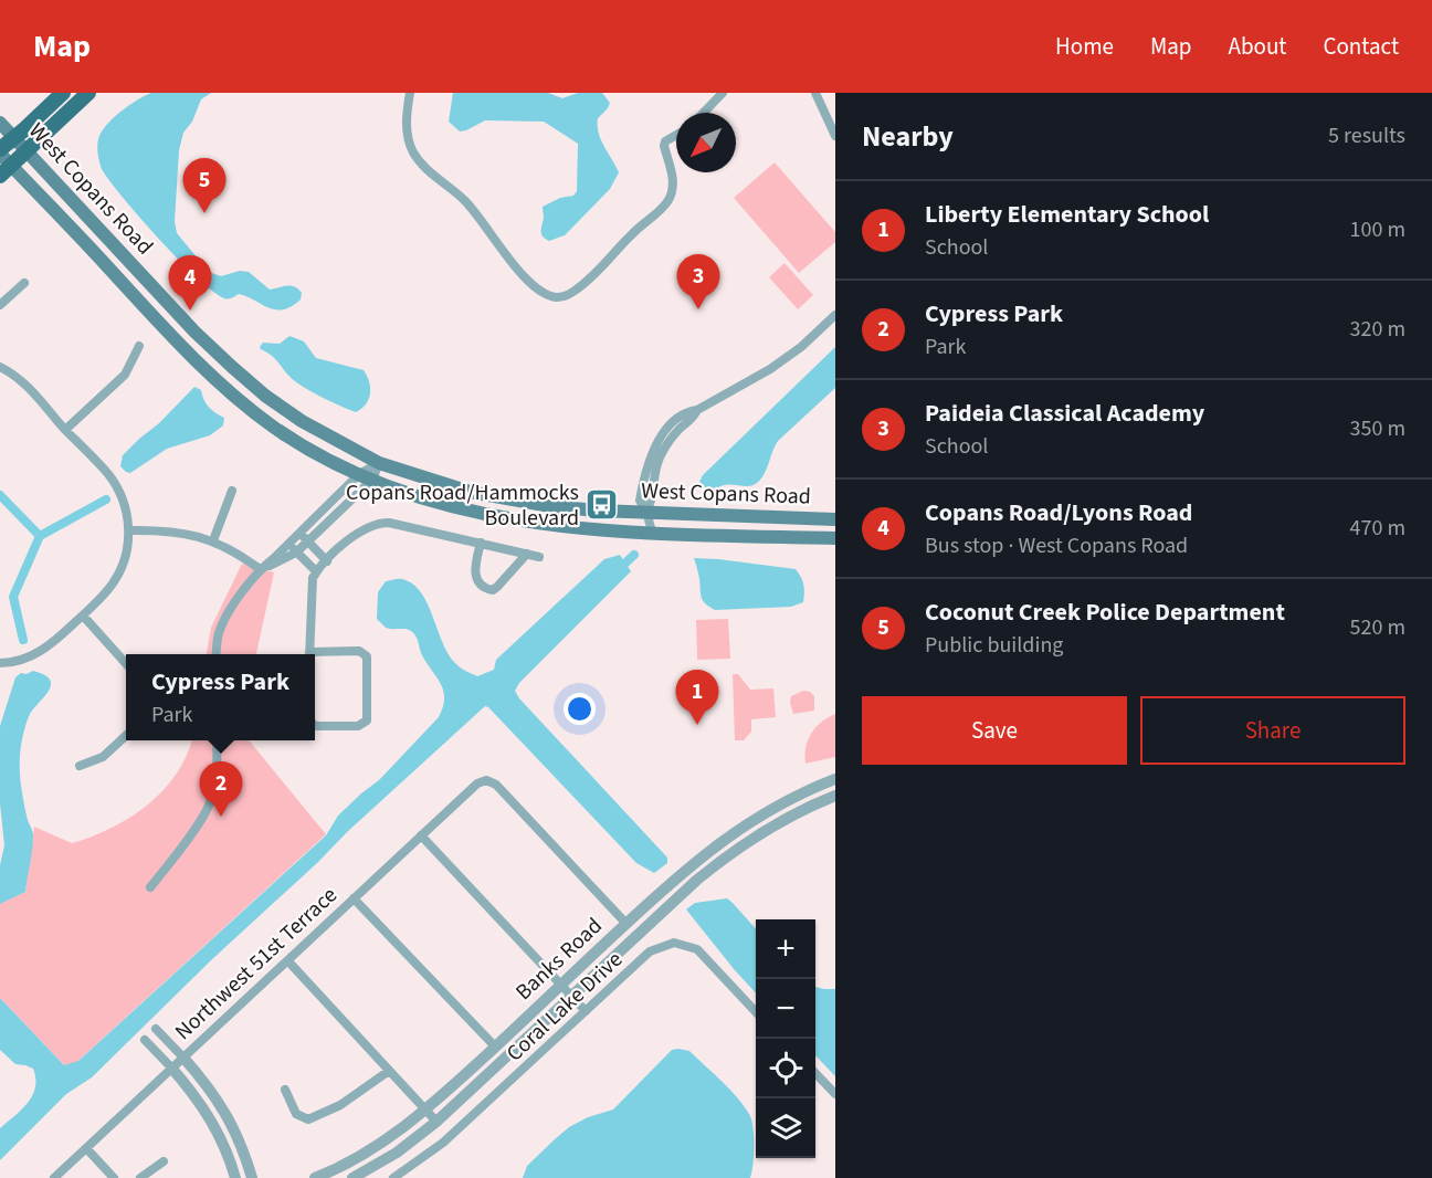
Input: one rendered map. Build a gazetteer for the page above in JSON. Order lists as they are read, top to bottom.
{
  "streets": {
    "main road": ["West Copans Road"],
    "street": ["Banks Road", "Northwest 51st Terrace", "Coral Lake Drive"]
  },
  "crossings": [
    ["Banks Road", "Northwest 51st Terrace"]
  ],
  "places": {
    "bus stop": ["Copans Road/Hammocks Boulevard"]
  },
  "north": "bottom left",
  "page": {
    "header": "Map",
    "nav": [
      "Home",
      "Map",
      "About",
      "Contact"
    ],
    "heading": ["Nearby", "5 results"],
    "pins": [
      "5",
      "3",
      "4",
      "1",
      "2"
    ],
    "list": [
      {
        "mark": "1",
        "name": "Liberty Elementary School",
        "note": "School",
        "value": "100 m"
      },
      {
        "mark": "2",
        "name": "Cypress Park",
        "note": "Park",
        "value": "320 m"
      },
      {
        "mark": "3",
        "name": "Paideia Classical Academy",
        "note": "School",
        "value": "350 m"
      },
      {
        "mark": "4",
        "name": "Copans Road/Lyons Road",
        "note": "Bus stop · West Copans Road",
        "value": "470 m"
      },
      {
        "mark": "5",
        "name": "Coconut Creek Police Department",
        "note": "Public building",
        "value": "520 m"
      }
    ],
    "popup": ["Cypress Park", "Park"],
    "buttons": ["Save", "Share"],
    "map_buttons": ["+", "−"]
  }
}
